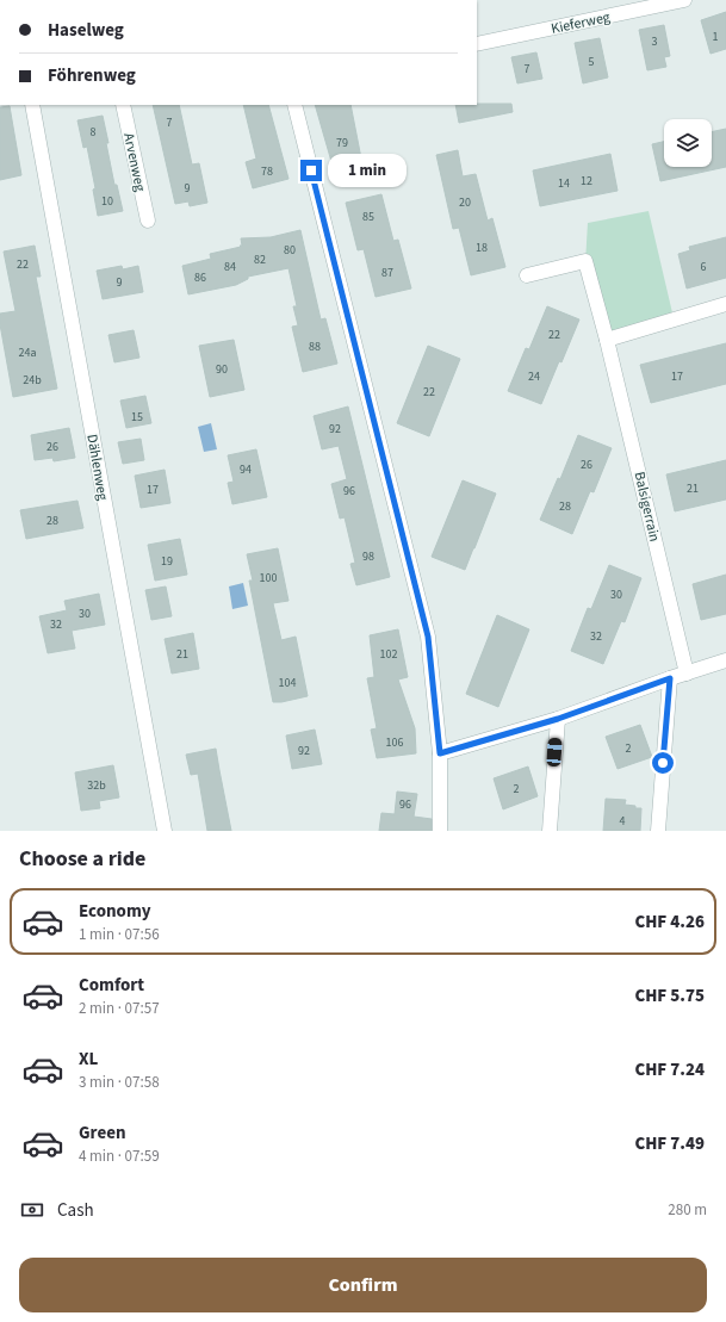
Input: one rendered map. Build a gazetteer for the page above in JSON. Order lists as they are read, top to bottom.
{
  "streets": {
    "street": [
      "Kieferweg",
      "Arvenweg",
      "Dählenweg",
      "Balsigerrain"
    ]
  },
  "house_numbers": [
    "1",
    "3",
    "5",
    "7",
    "7",
    "8",
    "79",
    "78",
    "12",
    "14",
    "9",
    "10",
    "20",
    "85",
    "18",
    "80",
    "82",
    "22",
    "84",
    "6",
    "87",
    "86",
    "9",
    "22",
    "88",
    "24a",
    "90",
    "24",
    "17",
    "24b",
    "22",
    "15",
    "92",
    "26",
    "26",
    "94",
    "21",
    "17",
    "96",
    "28",
    "28",
    "98",
    "19",
    "100",
    "30",
    "30",
    "32",
    "32",
    "21",
    "102",
    "104",
    "106",
    "2",
    "92",
    "32b",
    "2",
    "96",
    "4"
  ],
  "page": {
    "banner": ["Haselweg", "Föhrenweg"],
    "bubble": "1 min",
    "heading": "Choose a ride",
    "list": [
      {
        "name": "Economy",
        "note": "1 min · 07:56",
        "value": "CHF 4.26"
      },
      {
        "name": "Comfort",
        "note": "2 min · 07:57",
        "value": "CHF 5.75"
      },
      {
        "name": "XL",
        "note": "3 min · 07:58",
        "value": "CHF 7.24"
      },
      {
        "name": "Green",
        "note": "4 min · 07:59",
        "value": "CHF 7.49"
      }
    ],
    "pay": ["Cash", "280 m"],
    "buttons": "Confirm"
  }
}
